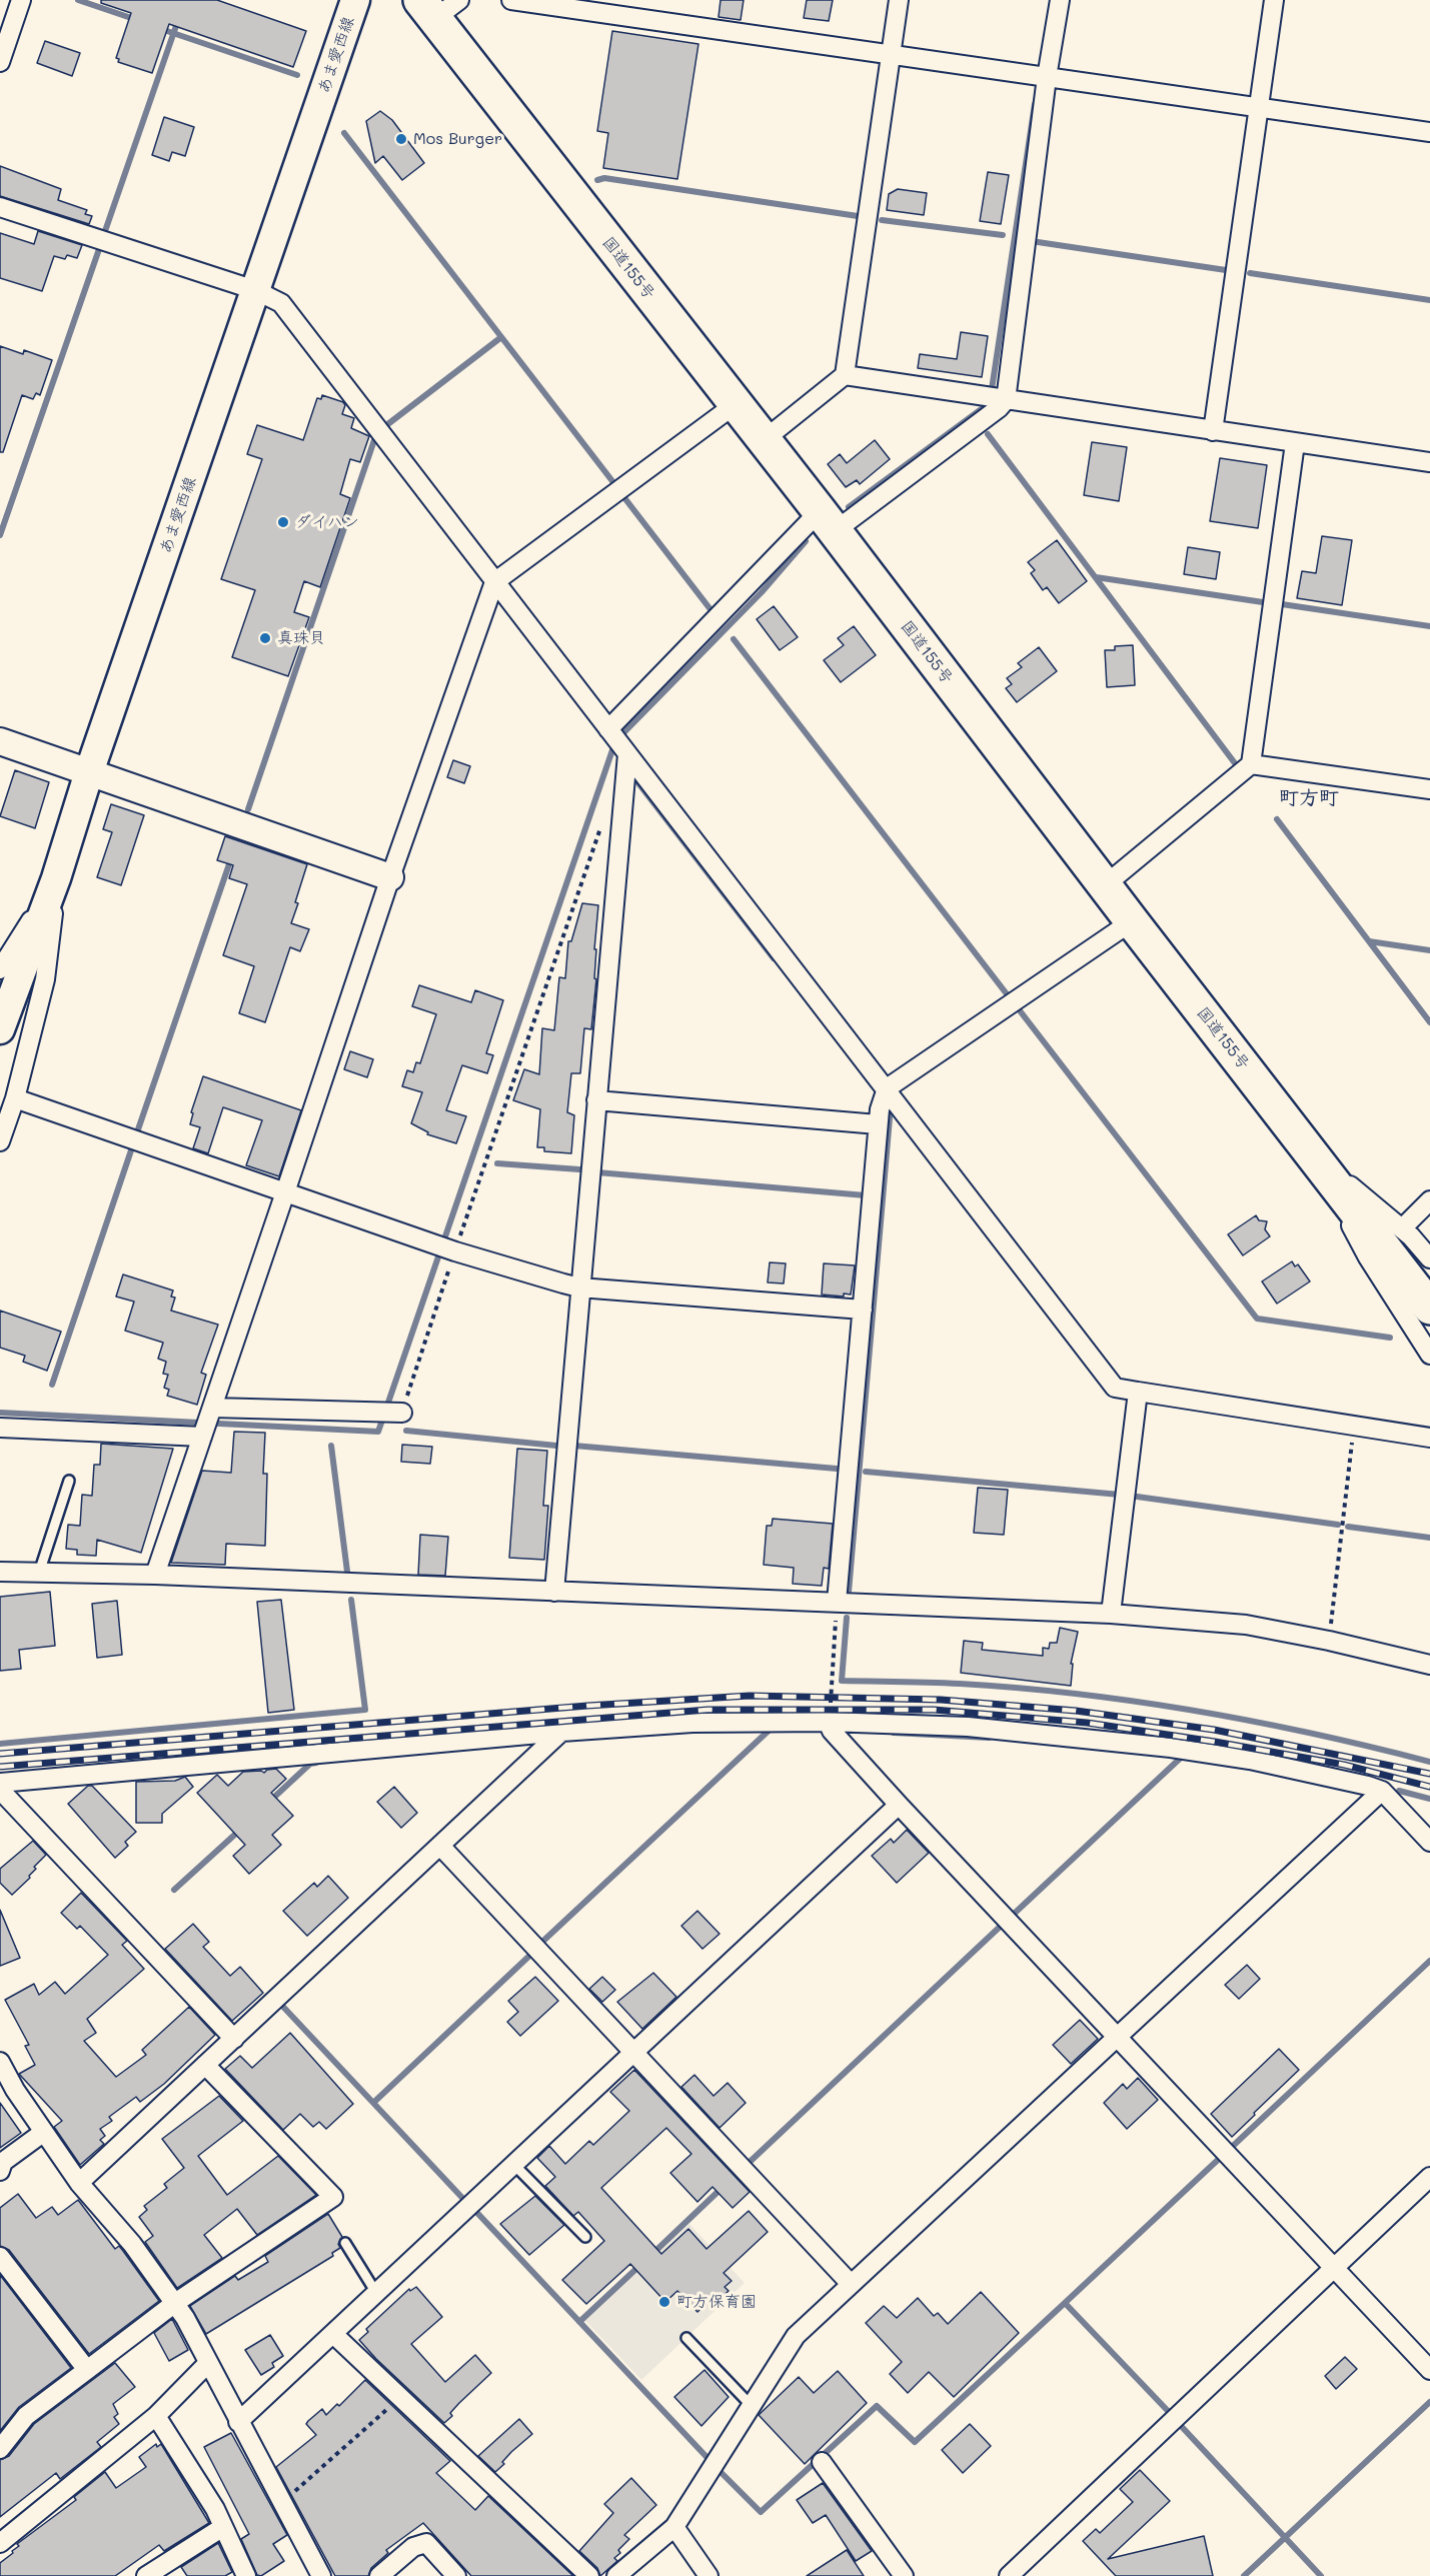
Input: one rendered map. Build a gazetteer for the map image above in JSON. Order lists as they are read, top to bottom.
{
  "streets": {
    "highway": ["国道155号"],
    "main road": ["あま愛西線"]
  },
  "districts": ["町方町"],
  "places": [
    "Mos Burger",
    "ダイハン",
    "真珠貝",
    "町方保育園"
  ]
}
